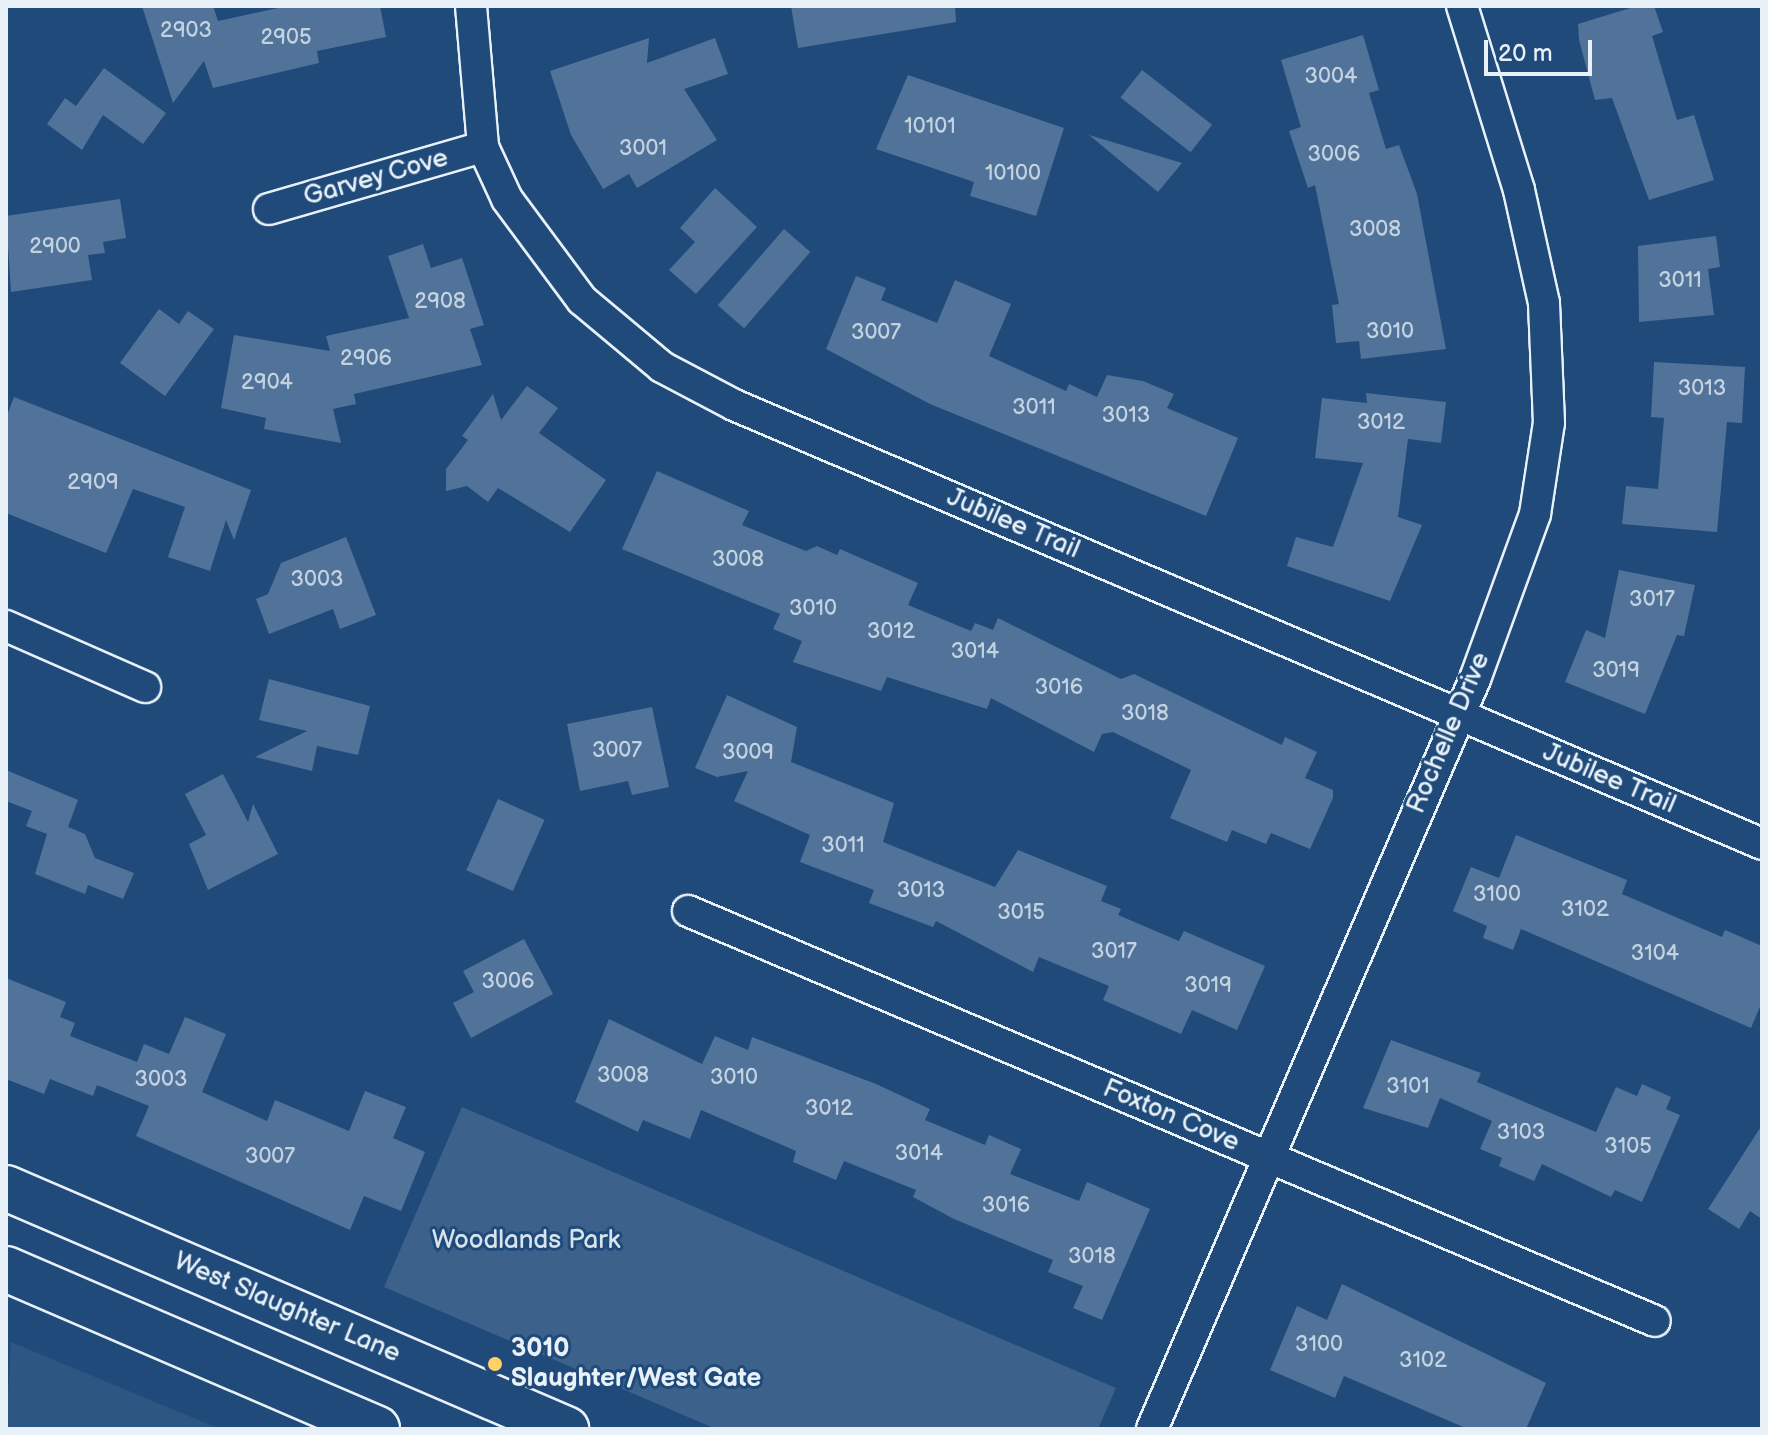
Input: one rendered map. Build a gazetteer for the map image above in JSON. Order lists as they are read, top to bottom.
{
  "streets": {
    "main road": ["West Slaughter Lane"],
    "street": [
      "Garvey Cove",
      "Jubilee Trail",
      "Rochelle Drive",
      "Foxton Cove"
    ]
  },
  "crossings": [
    ["Garvey Cove", "Jubilee Trail"],
    ["Jubilee Trail", "Rochelle Drive"],
    ["Rochelle Drive", "Foxton Cove"]
  ],
  "parks": ["Woodlands Park"],
  "places": ["3010 Slaughter/West Gate"],
  "house_numbers": [
    "2903",
    "2905",
    "3004",
    "10101",
    "3001",
    "3006",
    "10100",
    "3008",
    "2900",
    "3011",
    "2908",
    "3010",
    "3007",
    "2906",
    "2904",
    "3013",
    "3011",
    "3013",
    "3012",
    "2909",
    "3008",
    "3003",
    "3017",
    "3010",
    "3012",
    "3014",
    "3019",
    "3016",
    "3018",
    "3007",
    "3009",
    "3011",
    "3013",
    "3100",
    "3102",
    "3015",
    "3017",
    "3104",
    "3006",
    "3019",
    "3008",
    "3010",
    "3003",
    "3101",
    "3012",
    "3103",
    "3105",
    "3014",
    "3007",
    "3016",
    "3018",
    "3100",
    "3102"
  ],
  "scale_bar": "20 m"
}
